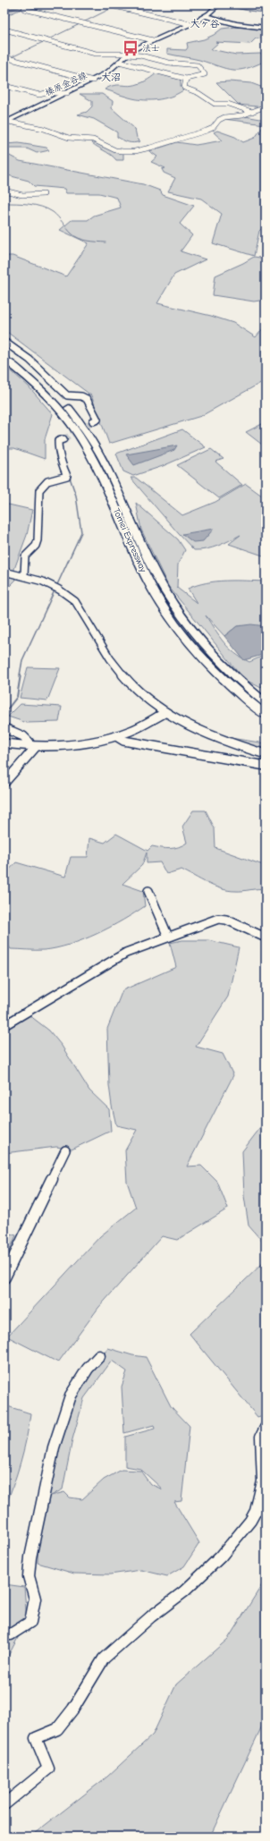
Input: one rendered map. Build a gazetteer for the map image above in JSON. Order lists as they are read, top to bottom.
{
  "streets": {
    "highway": ["Tomei Expressway"],
    "main road": ["榛原金谷線"]
  },
  "districts": ["大ヶ谷", "大沼"],
  "places": {
    "bus stop": ["法士"]
  }
}
